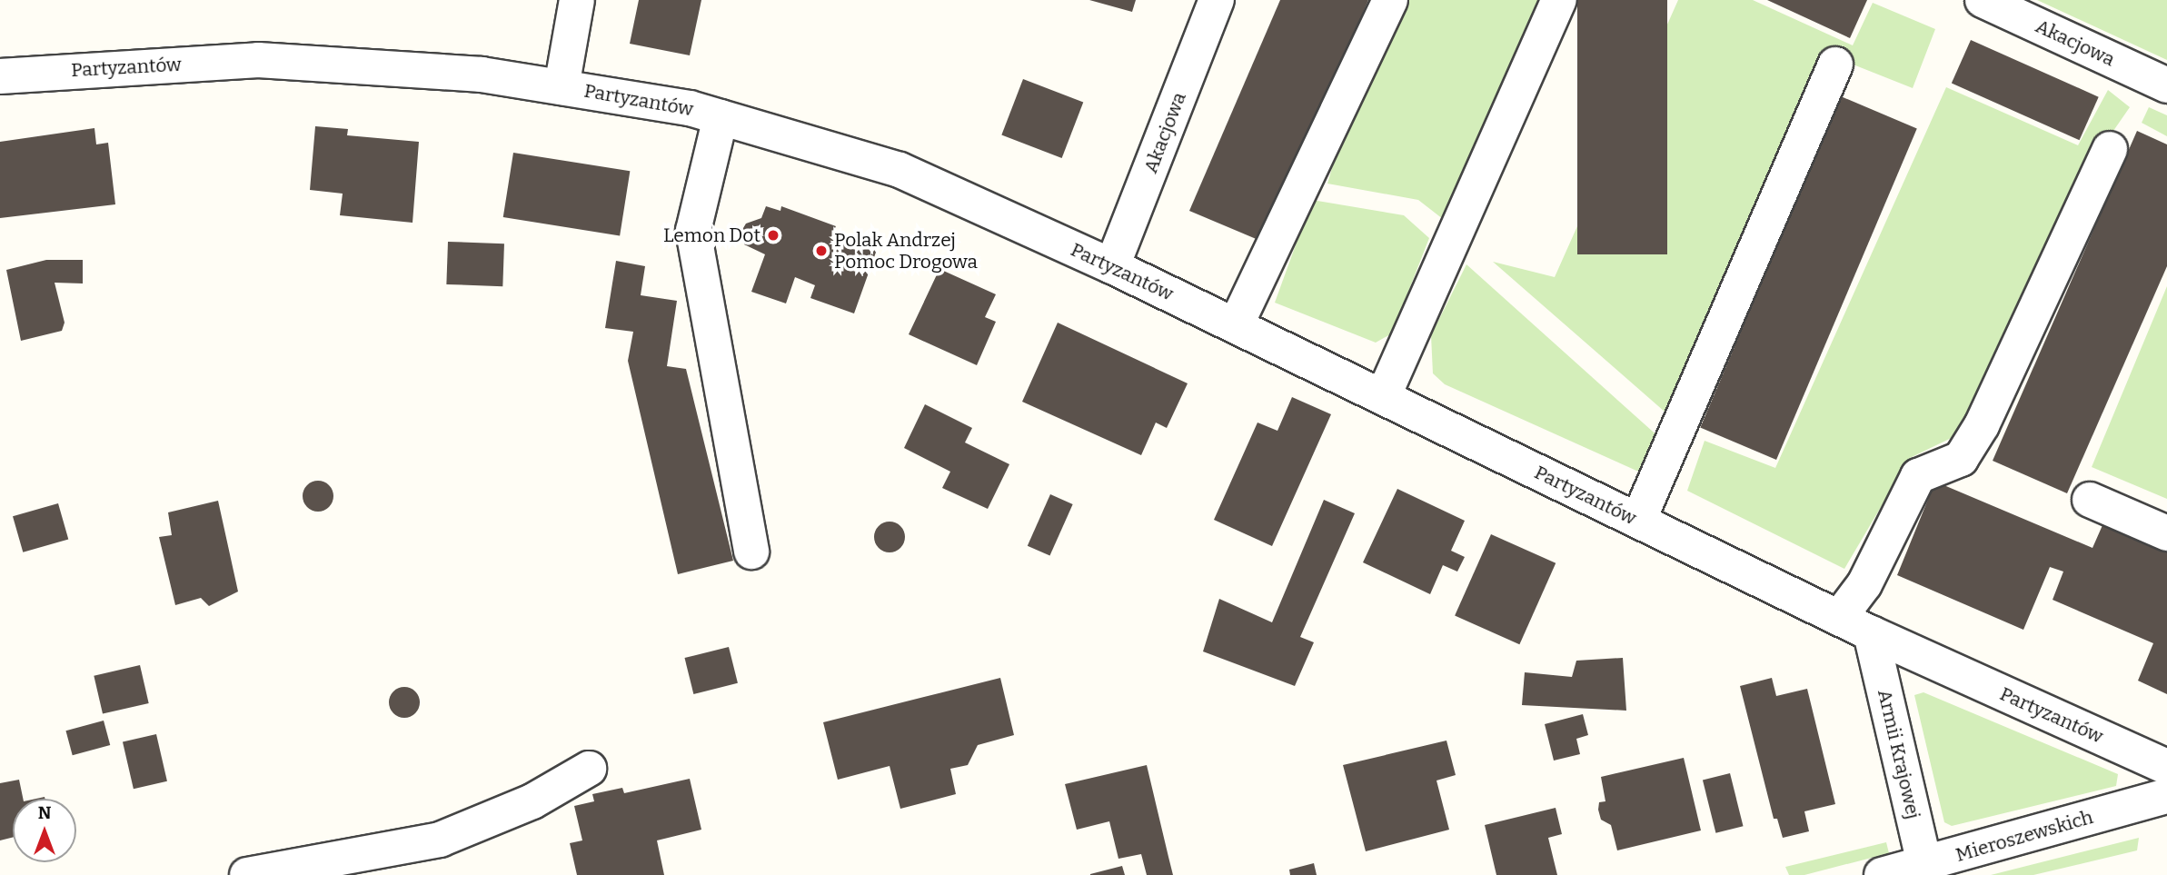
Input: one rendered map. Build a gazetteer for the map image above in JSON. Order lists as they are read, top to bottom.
{
  "streets": {
    "street": [
      "Akacjowa",
      "Partyzantów",
      "Armii Krajowej",
      "Mieroszewskich"
    ]
  },
  "crossings": [
    ["Akacjowa", "Partyzantów"],
    ["Partyzantów", "Armii Krajowej"],
    ["Armii Krajowej", "Mieroszewskich"]
  ],
  "places": ["Lemon Dot", "Polak Andrzej Pomoc Drogowa"],
  "north": "top"
}
